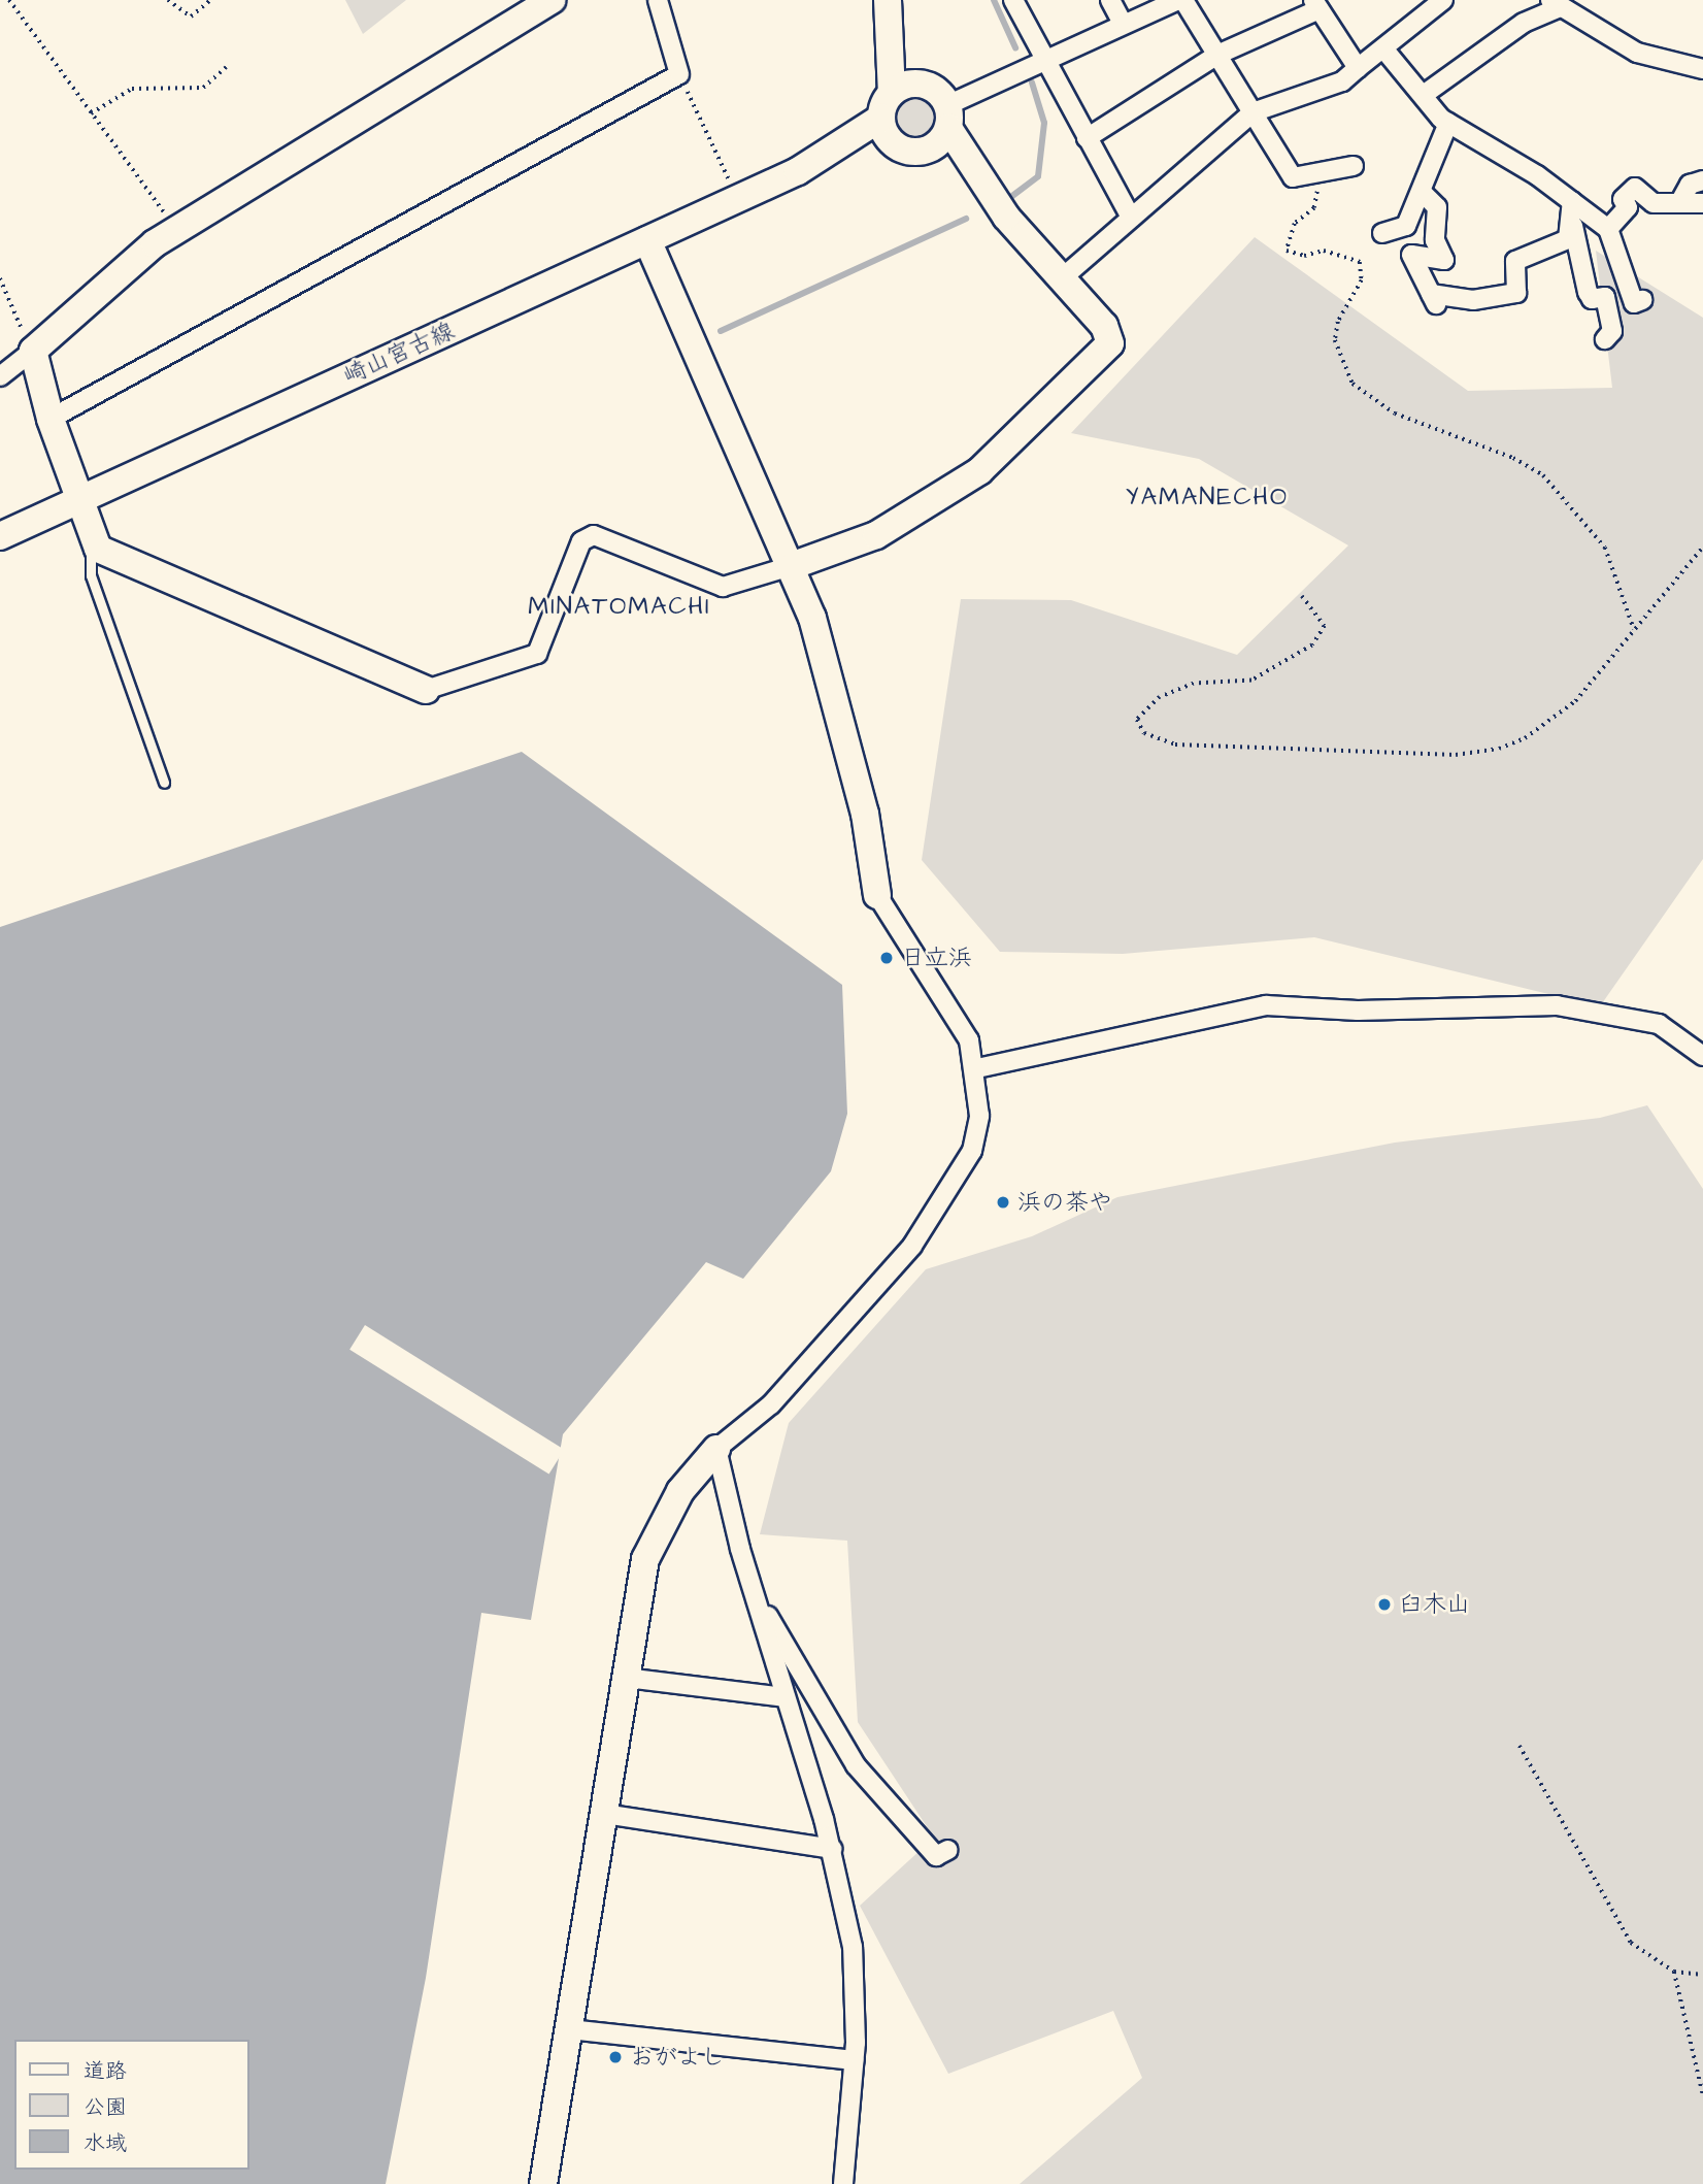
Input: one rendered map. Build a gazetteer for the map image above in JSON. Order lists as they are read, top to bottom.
{
  "streets": {
    "street": ["崎山宮古線"]
  },
  "districts": ["YAMANECHO", "MINATOMACHI"],
  "places": [
    "日立浜",
    "浜の茶や",
    "臼木山",
    "おがよし"
  ],
  "legend": ["道路", "公園", "水域"]
}
